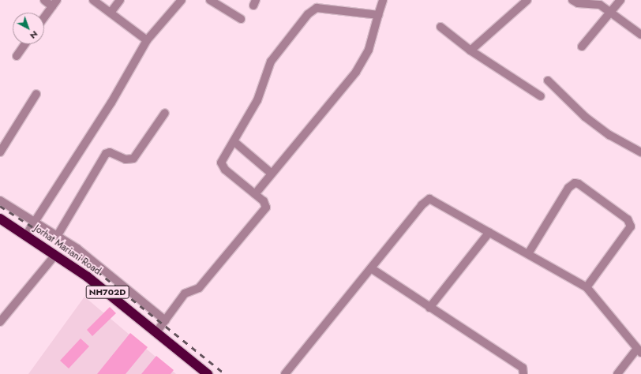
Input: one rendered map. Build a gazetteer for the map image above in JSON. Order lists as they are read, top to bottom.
{
  "streets": {
    "highway": ["Jorhat Mariani Road", "NH702D"]
  },
  "north": "bottom right"
}
